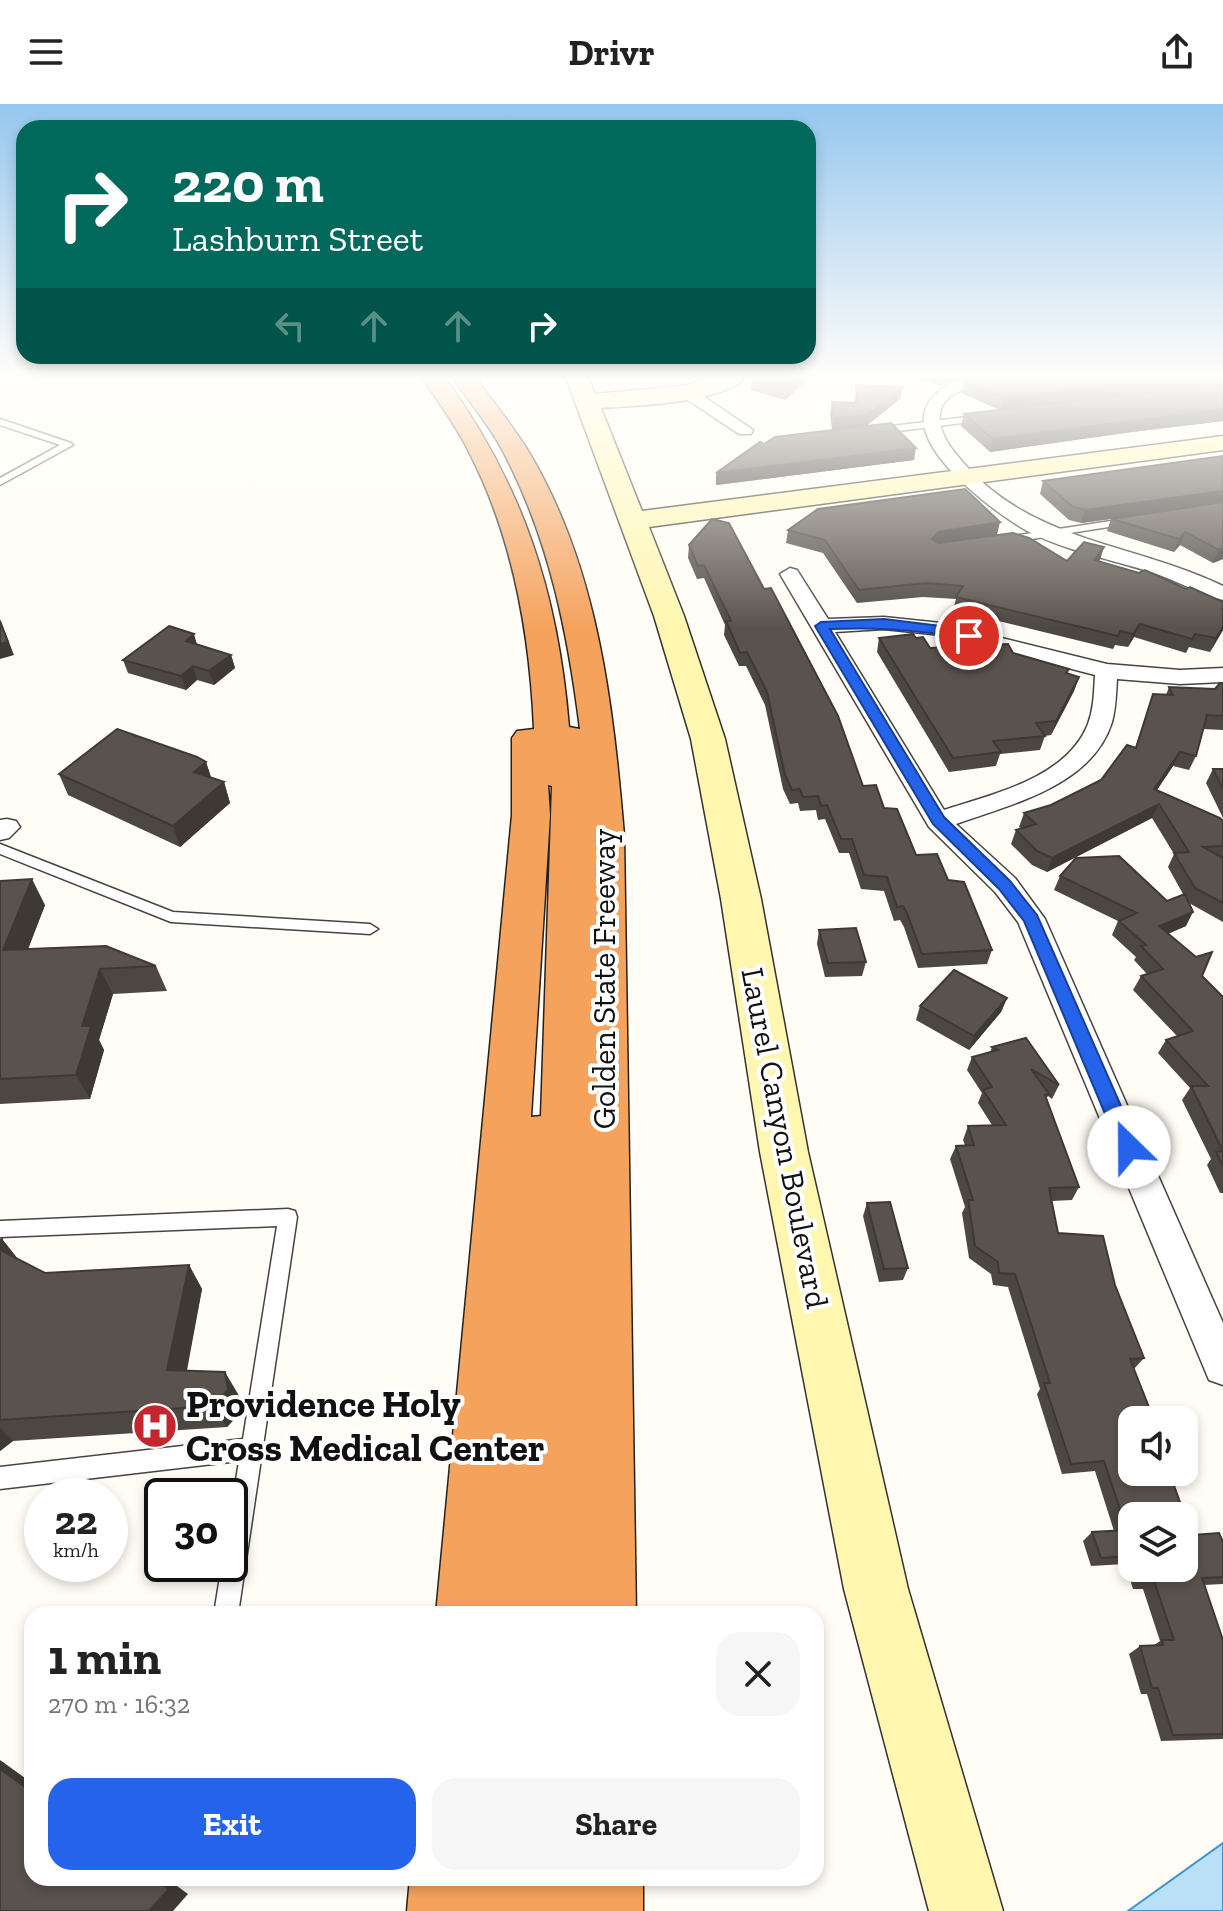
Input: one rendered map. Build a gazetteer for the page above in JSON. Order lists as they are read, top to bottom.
{
  "streets": {
    "highway": ["Golden State Freeway"],
    "main road": ["Laurel Canyon Boulevard"]
  },
  "places": {
    "hospital": ["Providence Holy Cross Medical Center"]
  },
  "page": {
    "header": "Drivr",
    "turn": ["220 m", "Lashburn Street"],
    "speed": "22 km/h",
    "limit": "30",
    "heading": ["1 min", "270 m · 16:32"],
    "buttons": ["Exit", "Share"]
  }
}
